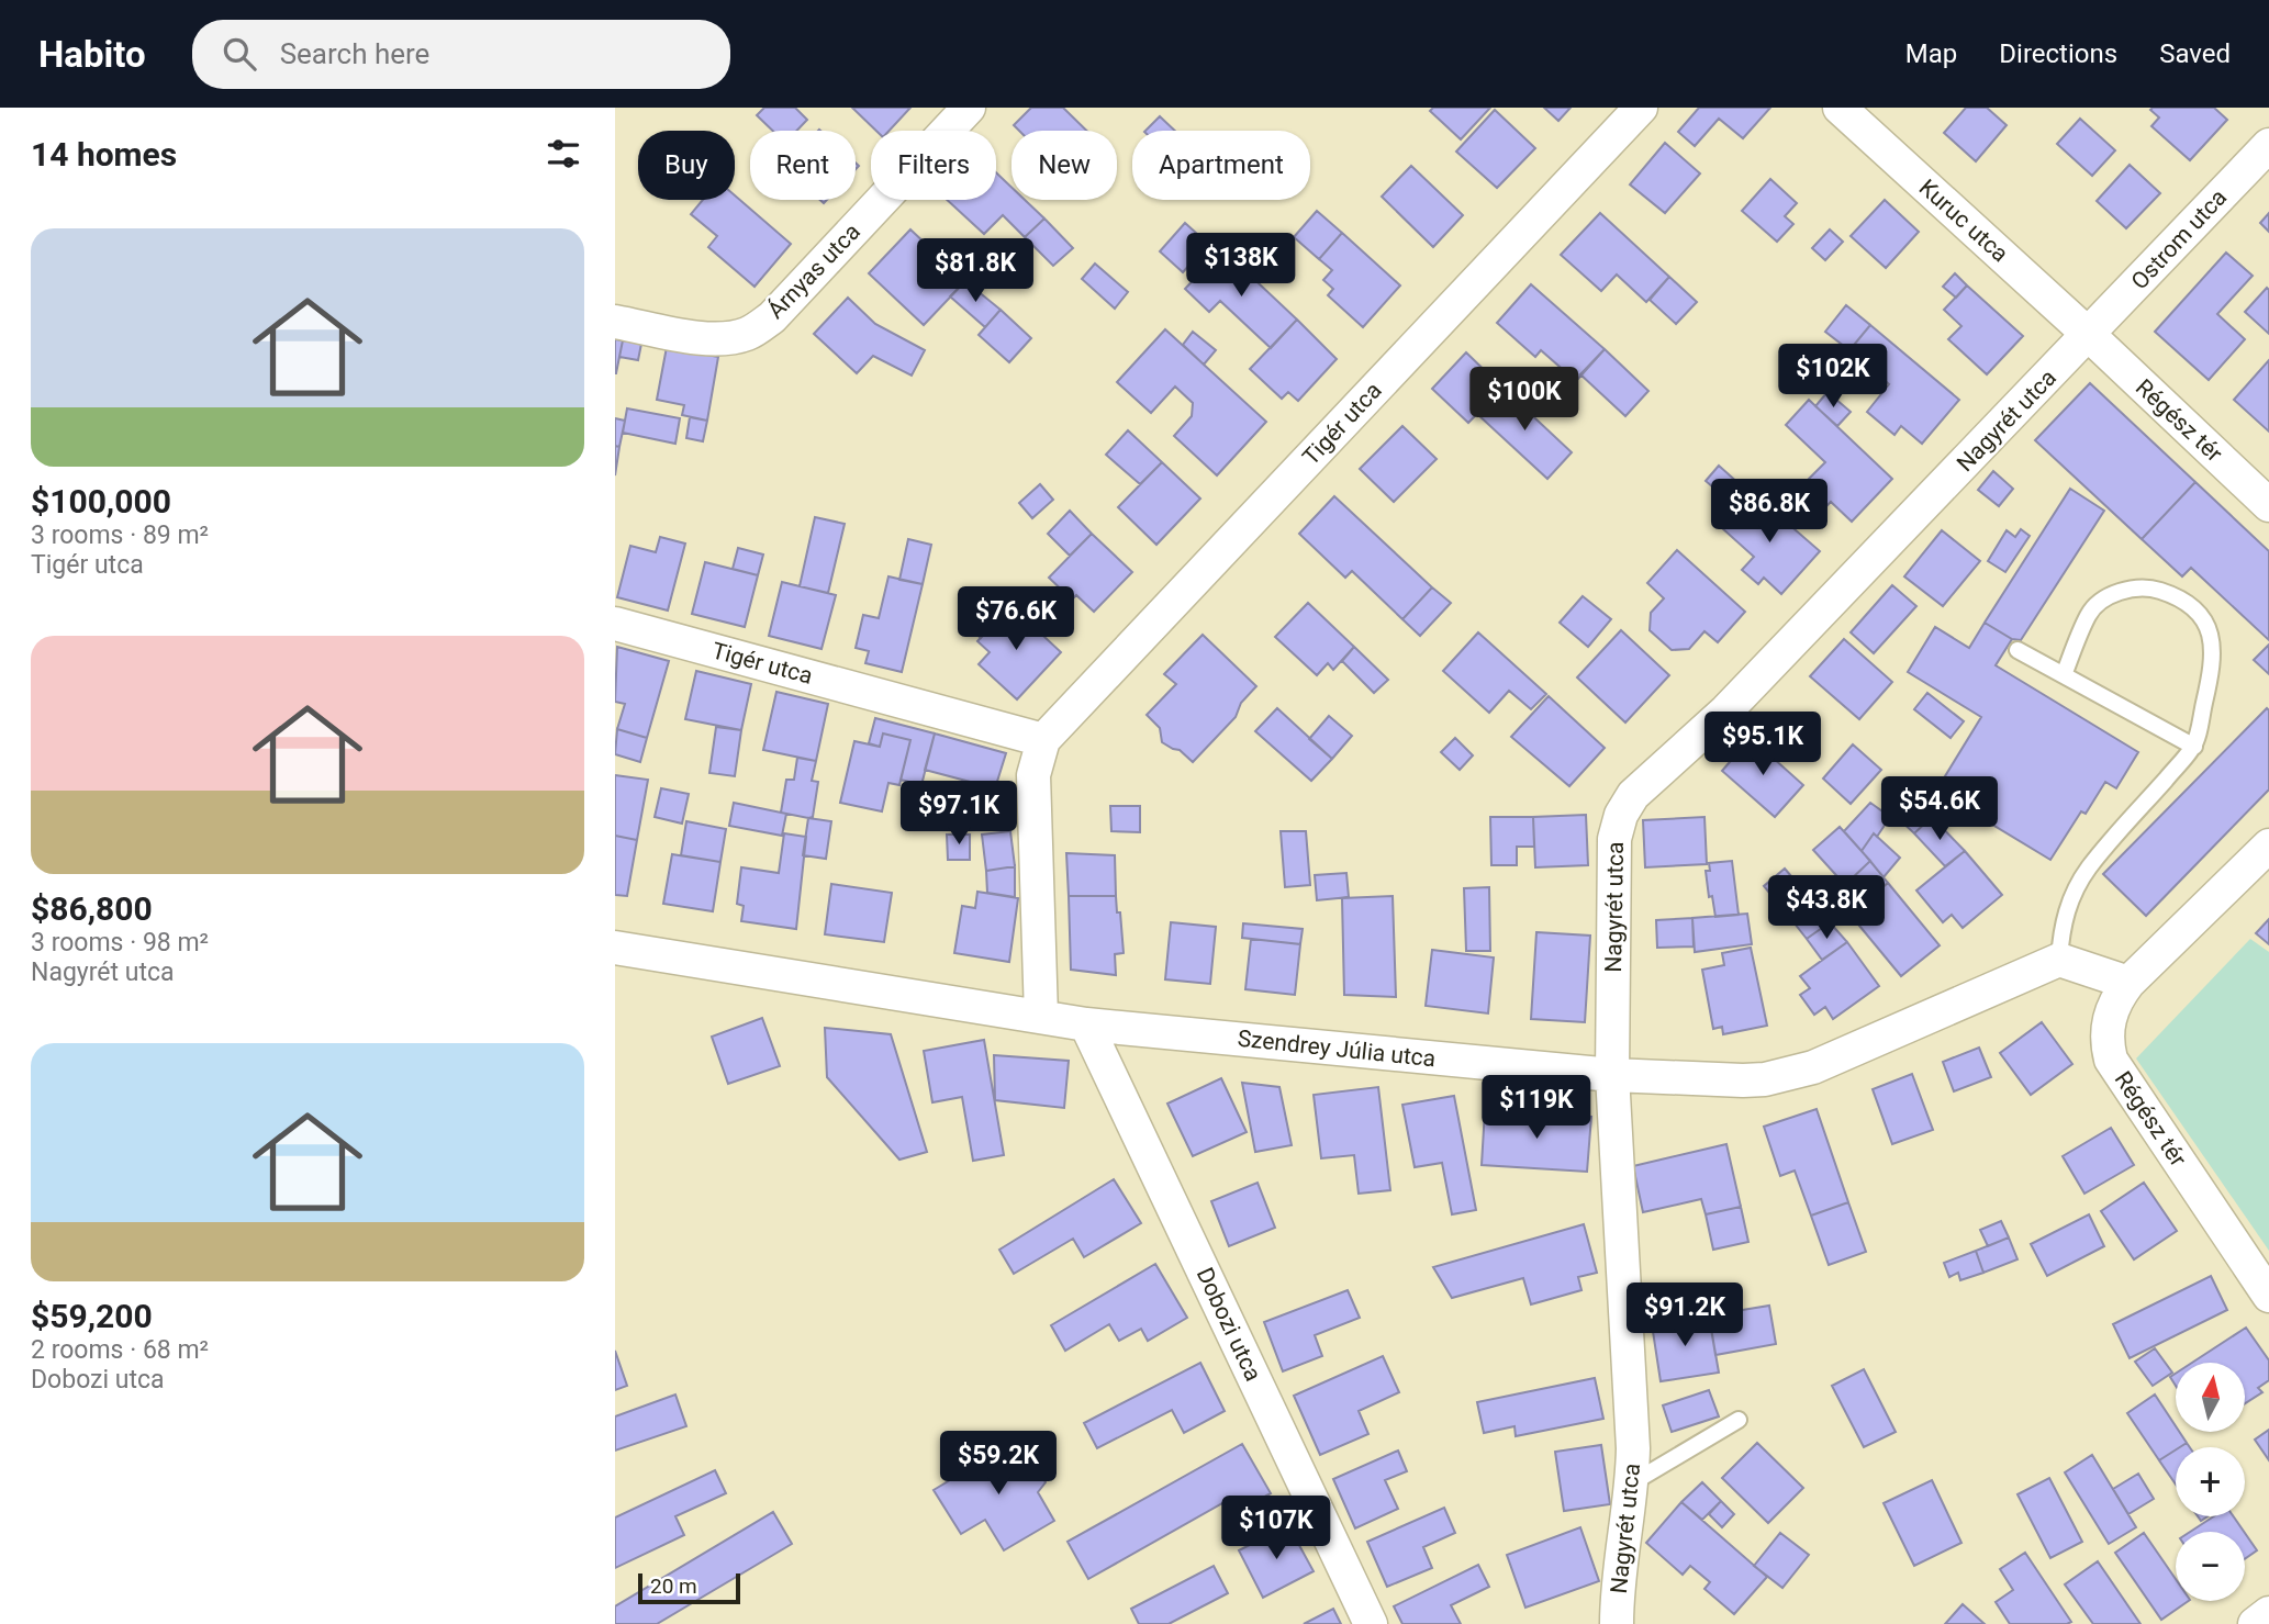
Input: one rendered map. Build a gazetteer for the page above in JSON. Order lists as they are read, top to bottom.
{
  "streets": {
    "street": [
      "Kuruc utca",
      "Ostrom utca",
      "Árnyas utca",
      "Nagyrét utca",
      "Régész tér",
      "Tigér utca",
      "Szendrey Júlia utca",
      "Dobozi utca"
    ]
  },
  "crossings": [
    ["Kuruc utca", "Ostrom utca"],
    ["Kuruc utca", "Nagyrét utca"],
    ["Kuruc utca", "Régész tér"],
    ["Ostrom utca", "Nagyrét utca"],
    ["Ostrom utca", "Régész tér"],
    ["Nagyrét utca", "Régész tér"],
    ["Nagyrét utca", "Szendrey Júlia utca"],
    ["Tigér utca", "Szendrey Júlia utca"],
    ["Szendrey Júlia utca", "Dobozi utca"]
  ],
  "scale_bar": "20 m",
  "north": "top",
  "page": {
    "header": "Habito",
    "search": "Search here",
    "nav": ["Map", "Directions", "Saved"],
    "heading": "14 homes",
    "chip": [
      "Buy",
      "Rent",
      "Filters",
      "New",
      "Apartment"
    ],
    "list": [
      {
        "name": "$100,000",
        "note": "3 rooms · 89 m² · Tigér utca"
      },
      {
        "name": "$86,800",
        "note": "3 rooms · 98 m² · Nagyrét utca"
      },
      {
        "name": "$59,200",
        "note": "2 rooms · 68 m² · Dobozi utca"
      }
    ],
    "price": [
      "$138K",
      "$81.8K",
      "$102K",
      "$100K",
      "$86.8K",
      "$76.6K",
      "$95.1K",
      "$54.6K",
      "$97.1K",
      "$43.8K",
      "$119K",
      "$91.2K",
      "$59.2K",
      "$107K"
    ],
    "map_buttons": ["+", "−"],
    "scale": "20 m"
  }
}
